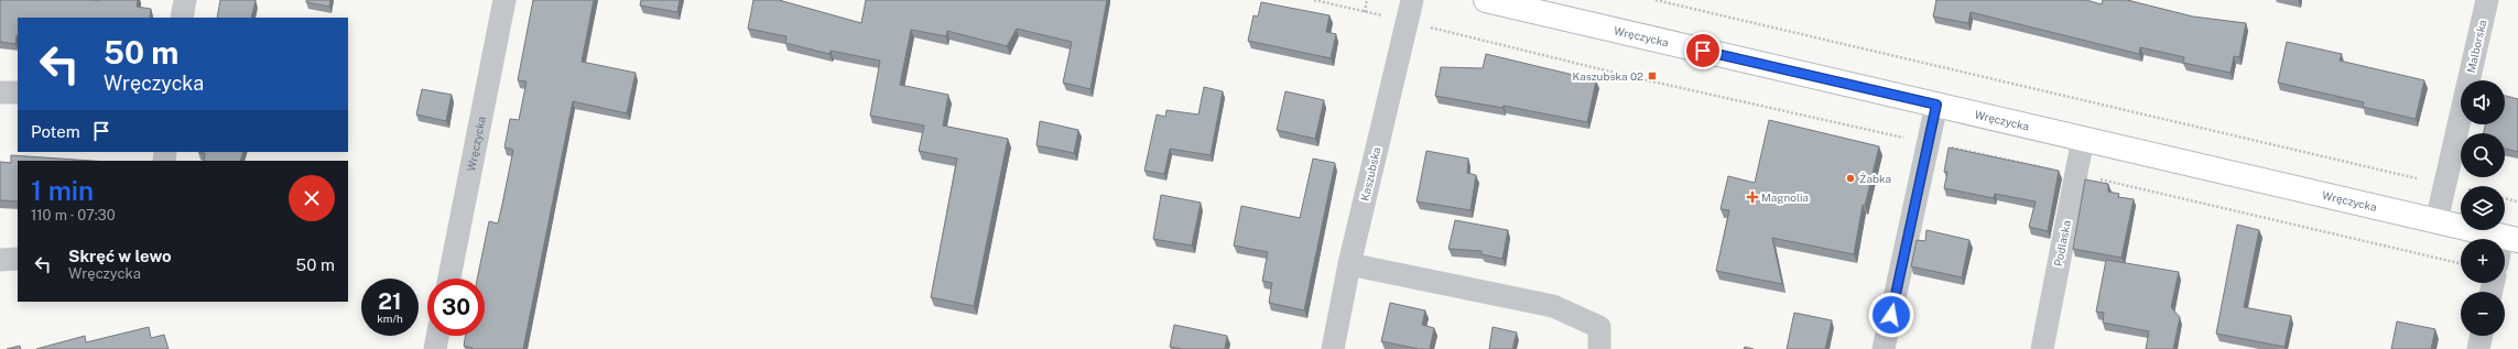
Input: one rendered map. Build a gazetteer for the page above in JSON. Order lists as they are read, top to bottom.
{
  "streets": {
    "main road": ["Wręczycka"],
    "street": ["Malborska", "Kaszubska", "Podlaska"]
  },
  "crossings": [
    ["Wręczycka", "Malborska"],
    ["Wręczycka", "Podlaska"]
  ],
  "places": {
    "transit": ["Kaszubska 02"],
    "other": ["Żabka"],
    "health": ["Magnolia"]
  },
  "page": {
    "turn": ["50 m", "Wręczycka"],
    "map_buttons": ["+", "−"],
    "then": "Potem",
    "heading": ["1 min", "110 m · 07:30"],
    "list": [
      {
        "name": "Skręć w lewo",
        "note": "Wręczycka",
        "value": "50 m"
      }
    ],
    "speed": "21 km/h",
    "limit": "30"
  }
}
